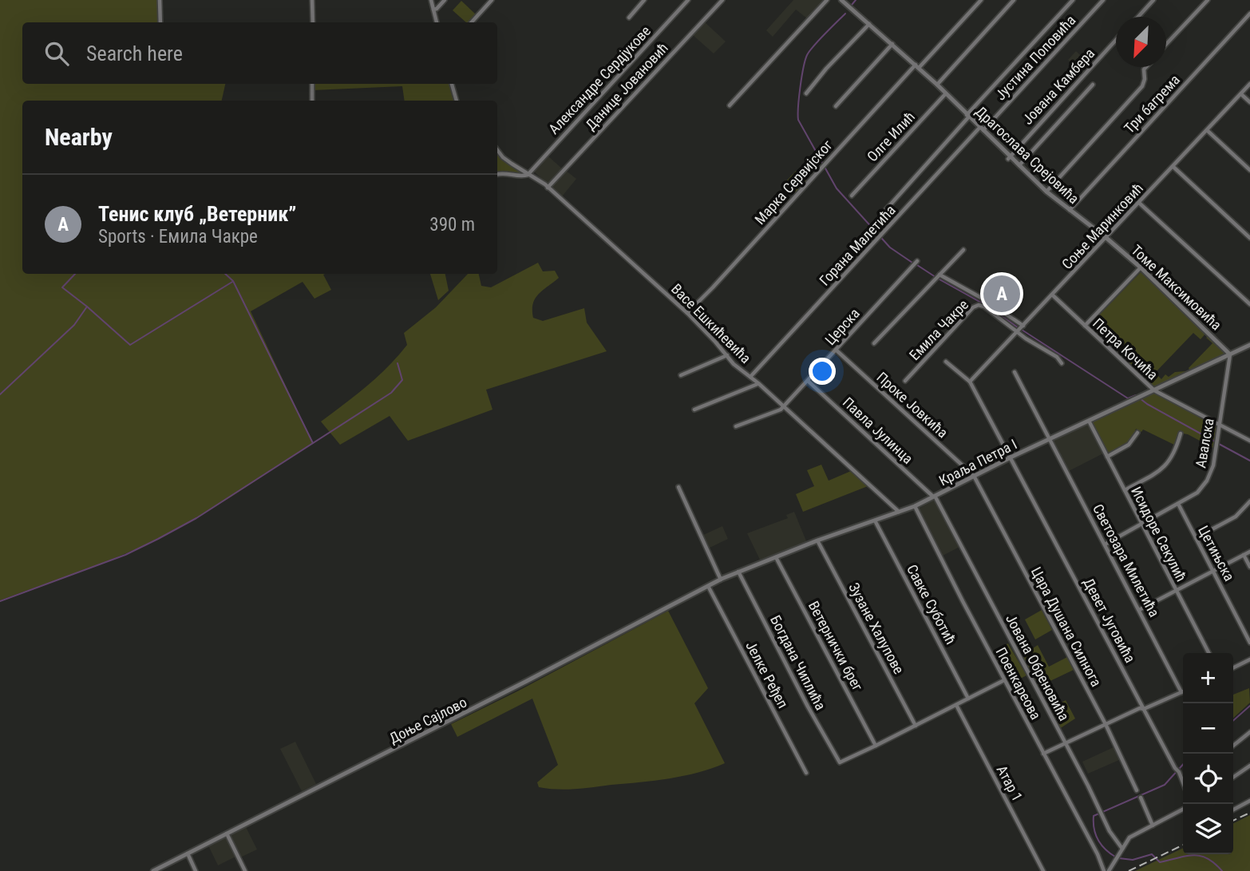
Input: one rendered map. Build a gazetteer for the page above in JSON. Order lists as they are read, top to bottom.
{
  "streets": {
    "street": [
      "Јустина Поповића",
      "Александре Сердјукове",
      "Данице Јовановић",
      "Јована Камбера",
      "Три багрема",
      "Олге Илић",
      "Драгослава Срејовића",
      "Марка Сервијског",
      "Соње Маринковић",
      "Горана Малетића",
      "Томе Максимовића",
      "Васе Ешкићевића",
      "Церска",
      "Емила Чакре",
      "Петра Кочића",
      "Проке Јовкића",
      "Павла Јулинца",
      "Авалска",
      "Краља Петра I",
      "Исидоре Секулић",
      "Цетињска",
      "Светозара Милетића",
      "Савке Суботић",
      "Девет Југовића",
      "Цара Душана Силнога",
      "Зузане Халупове",
      "Ветернички брег",
      "Богдана Чиплића",
      "Јована Обреновића",
      "Јелке Ређеп",
      "Поенкареова",
      "Доње Сајлово",
      "Атар 1"
    ]
  },
  "crossings": [
    ["Јустина Поповића", "Драгослава Срејовића"],
    ["Јустина Поповића", "Горана Малетића"],
    ["Александре Сердјукове", "Васе Ешкићевића"],
    ["Данице Јовановић", "Васе Ешкићевића"],
    ["Јована Камбера", "Драгослава Срејовића"],
    ["Три багрема", "Драгослава Срејовића"],
    ["Олге Илић", "Драгослава Срејовића"],
    ["Драгослава Срејовића", "Марка Сервијског"],
    ["Драгослава Срејовића", "Соње Маринковић"],
    ["Драгослава Срејовића", "Горана Малетића"],
    ["Драгослава Срејовића", "Томе Максимовића"],
    ["Марка Сервијског", "Васе Ешкићевића"],
    ["Соње Маринковић", "Томе Максимовића"],
    ["Соње Маринковић", "Емила Чакре"],
    ["Соње Маринковић", "Петра Кочића"],
    ["Соње Маринковић", "Девет Југовића"],
    ["Горана Малетића", "Васе Ешкићевића"],
    ["Томе Максимовића", "Авалска"],
    ["Томе Максимовића", "Краља Петра I"],
    ["Васе Ешкићевића", "Церска"],
    ["Васе Ешкићевића", "Краља Петра I"],
    ["Церска", "Проке Јовкића"],
    ["Церска", "Павла Јулинца"],
    ["Петра Кочића", "Авалска"],
    ["Петра Кочића", "Краља Петра I"],
    ["Проке Јовкића", "Краља Петра I"],
    ["Проке Јовкића", "Цара Душана Силнога"],
    ["Павла Јулинца", "Краља Петра I"],
    ["Павла Јулинца", "Јована Обреновића"],
    ["Авалска", "Краља Петра I"],
    ["Авалска", "Исидоре Секулић"],
    ["Авалска", "Цетињска"],
    ["Авалска", "Светозара Милетића"],
    ["Краља Петра I", "Исидоре Секулић"],
    ["Краља Петра I", "Светозара Милетића"],
    ["Краља Петра I", "Савке Суботић"],
    ["Краља Петра I", "Девет Југовића"],
    ["Краља Петра I", "Цара Душана Силнога"],
    ["Краља Петра I", "Зузане Халупове"],
    ["Краља Петра I", "Ветернички брег"],
    ["Краља Петра I", "Богдана Чиплића"],
    ["Краља Петра I", "Јована Обреновића"],
    ["Краља Петра I", "Јелке Ређеп"],
    ["Краља Петра I", "Поенкареова"],
    ["Краља Петра I", "Доње Сајлово"],
    ["Ветернички брег", "Богдана Чиплића"],
    ["Јелке Ређеп", "Доње Сајлово"]
  ],
  "north": "bottom left",
  "page": {
    "search": "Search here",
    "heading": "Nearby",
    "list": [
      {
        "mark": "A",
        "name": "Тенис клуб „Ветерник”",
        "note": "Sports · Емила Чакре",
        "value": "390 m"
      }
    ],
    "pins": "A",
    "map_buttons": ["+", "−"]
  }
}
